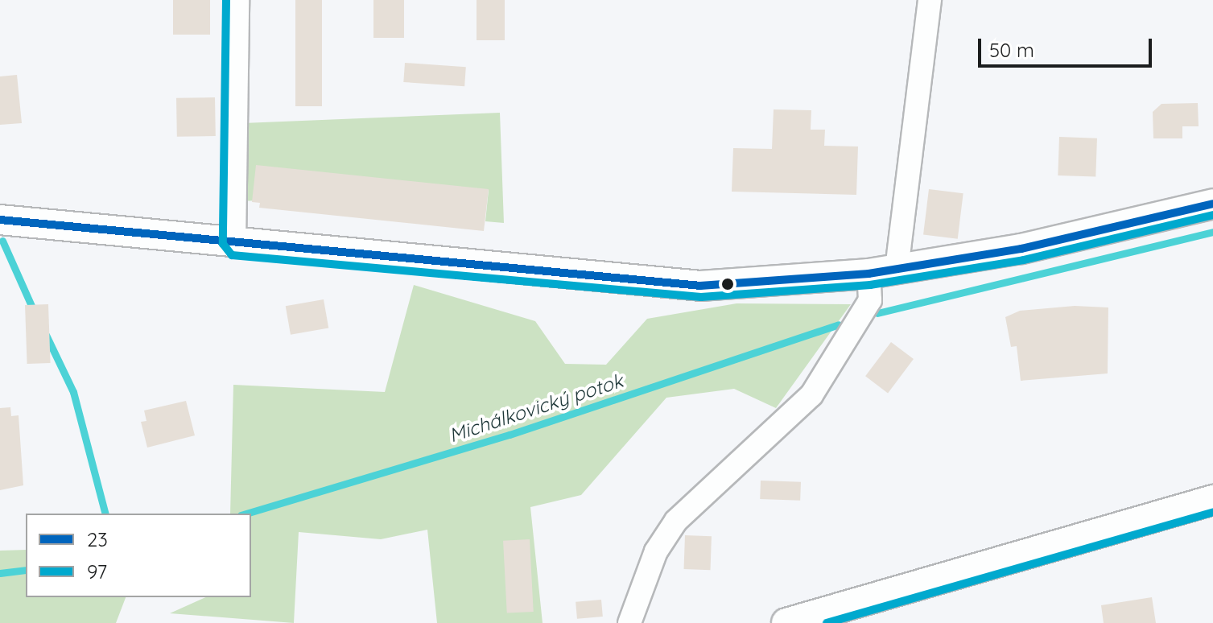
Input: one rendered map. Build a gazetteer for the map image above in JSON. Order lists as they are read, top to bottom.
{
  "water": ["Michálkovický potok"],
  "lines": ["transit line 97", "transit line 23"],
  "legend": ["23", "97"],
  "scale_bar": "50 m"
}
